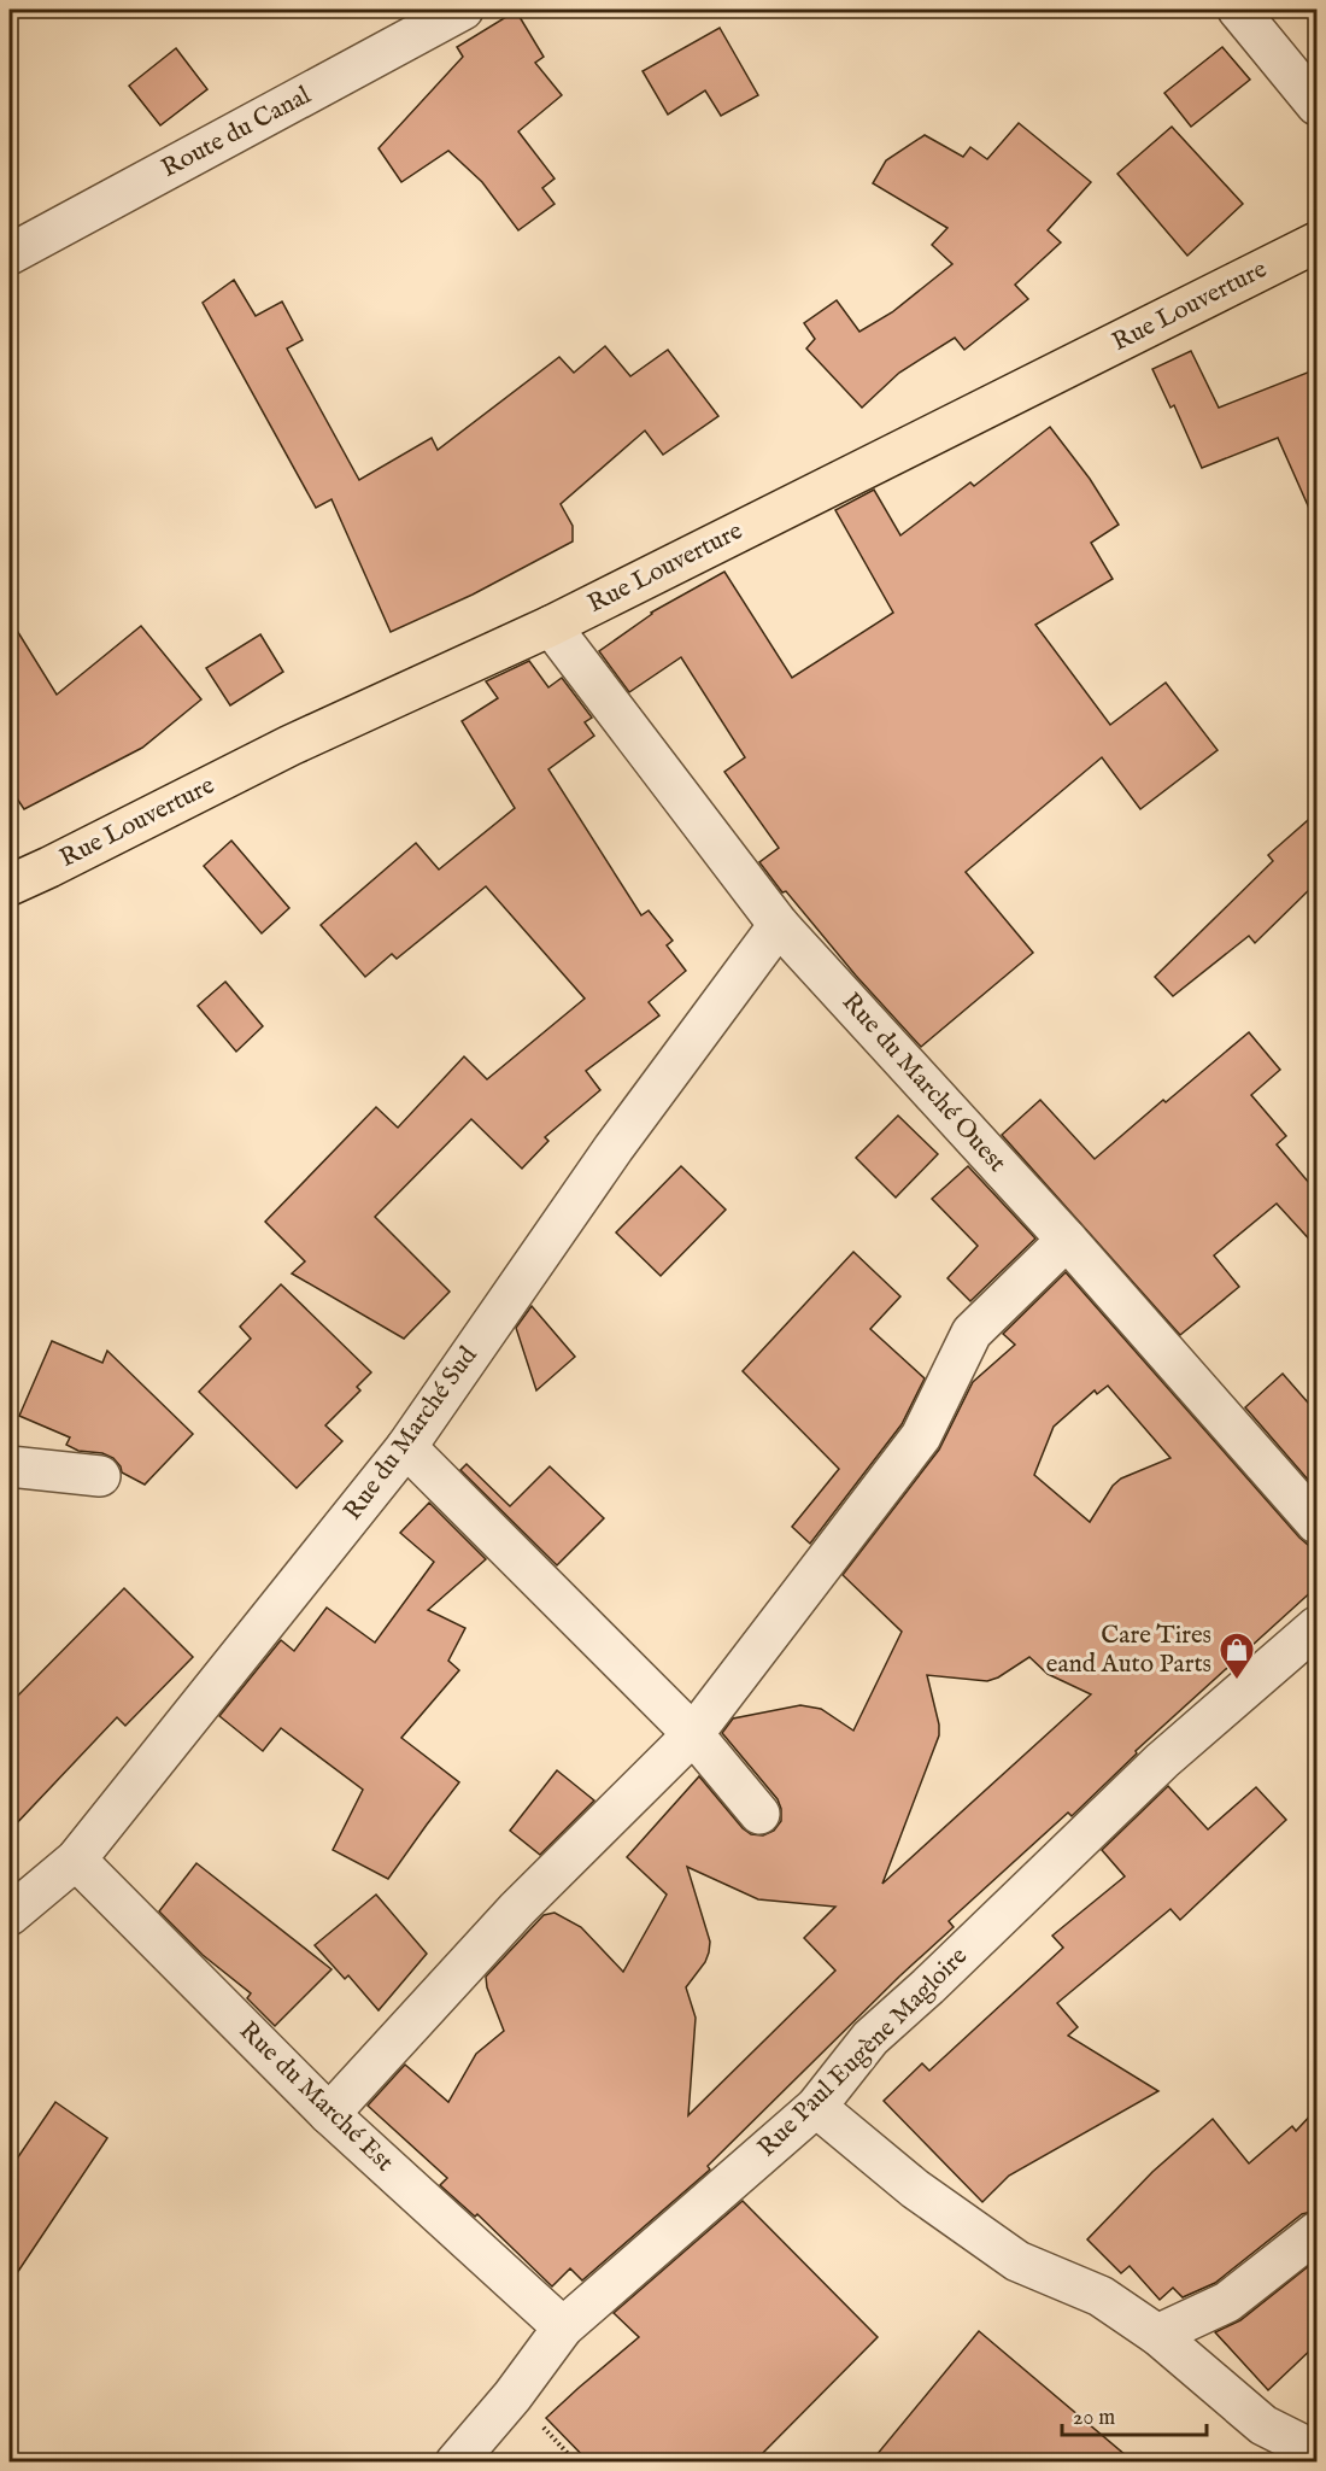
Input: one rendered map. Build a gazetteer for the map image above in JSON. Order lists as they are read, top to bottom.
{
  "streets": {
    "main road": ["Rue Louverture"],
    "street": [
      "Route du Canal",
      "Rue du Marché Ouest",
      "Rue du Marché Sud",
      "Rue Paul Eugène Magloire",
      "Rue du Marché Est"
    ]
  },
  "crossings": [
    ["Rue Louverture", "Rue du Marché Ouest"],
    ["Rue du Marché Ouest", "Rue du Marché Sud"],
    ["Rue du Marché Sud", "Rue du Marché Est"],
    ["Rue Paul Eugène Magloire", "Rue du Marché Est"]
  ],
  "places": {
    "shop": ["Care Tires eand Auto Parts"]
  },
  "scale_bar": "20 m"
}
